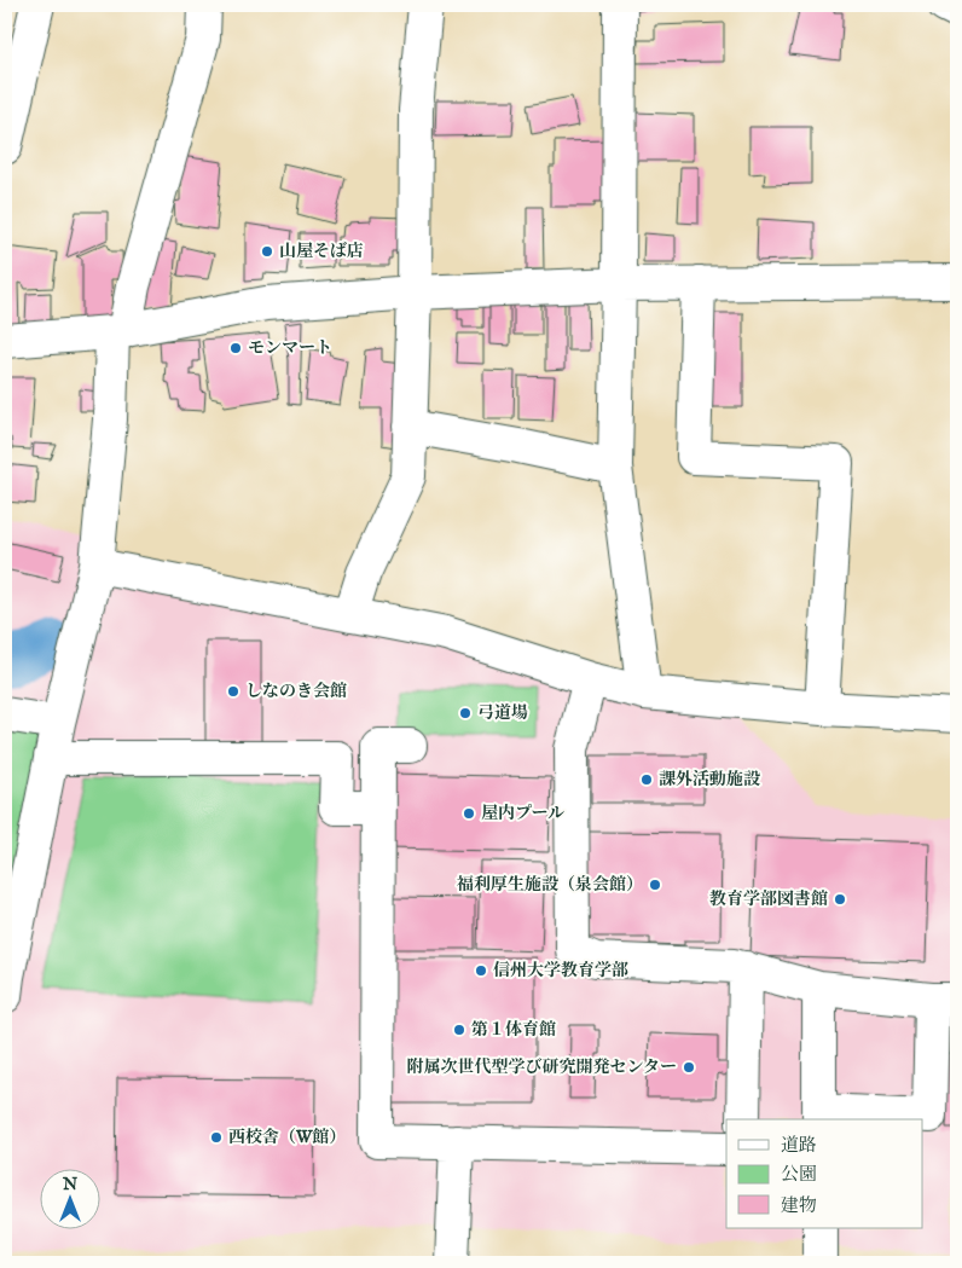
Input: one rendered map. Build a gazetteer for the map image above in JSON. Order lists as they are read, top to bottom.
{
  "places": [
    "山屋そば店",
    "モンマート",
    "しなのき会館",
    "弓道場",
    "課外活動施設",
    "屋内プール",
    "福利厚生施設（泉会館）",
    "教育学部図書館",
    "信州大学教育学部",
    "第１体育館",
    "附属次世代型学び研究開発センター",
    "西校舎（W館）"
  ],
  "legend": ["道路", "公園", "建物"],
  "north": "top"
}
